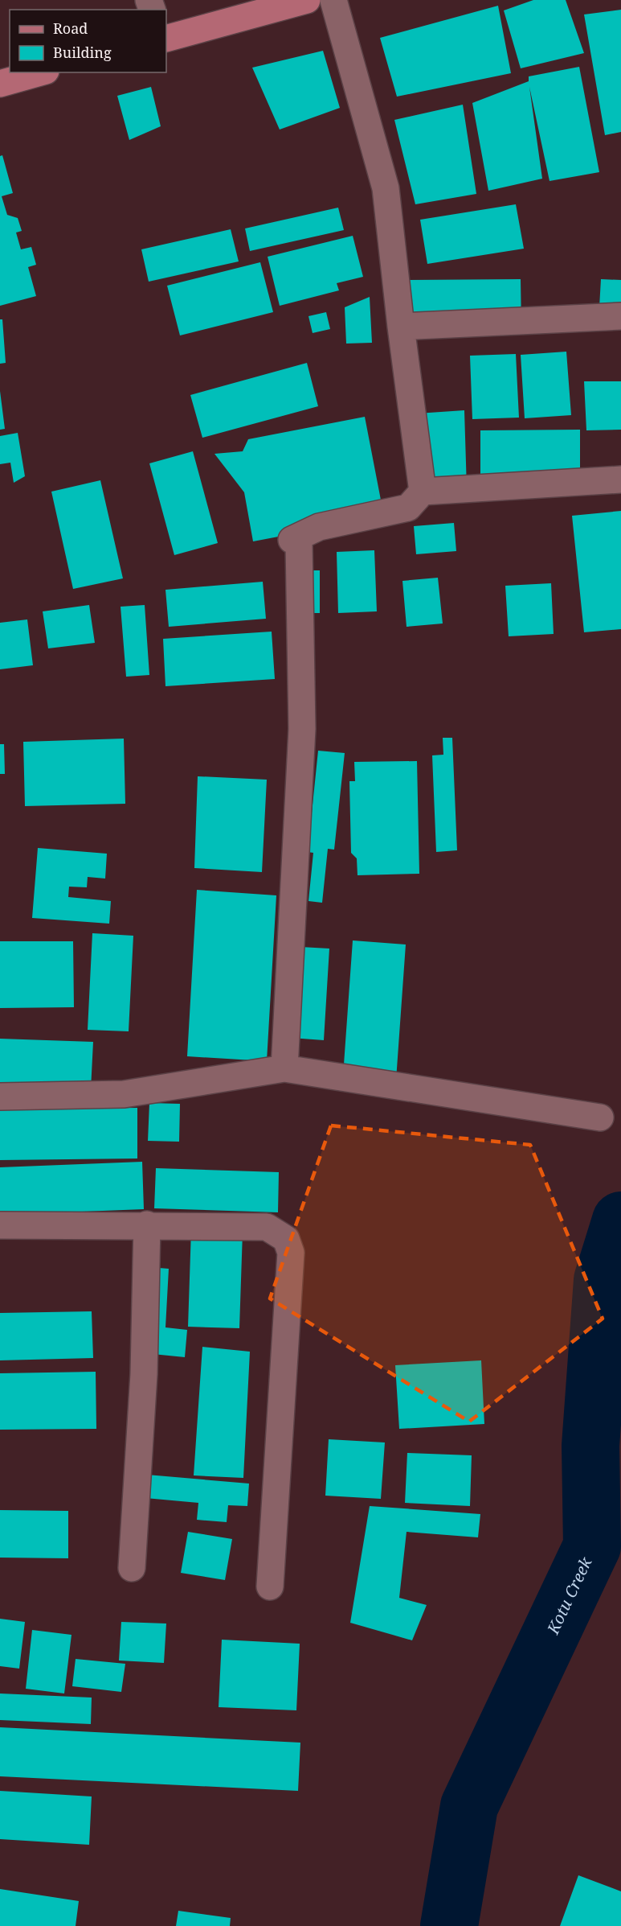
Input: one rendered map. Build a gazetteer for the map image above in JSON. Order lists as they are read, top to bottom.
{
  "water": ["Kotu Creek"],
  "legend": ["Road", "Building"]
}
